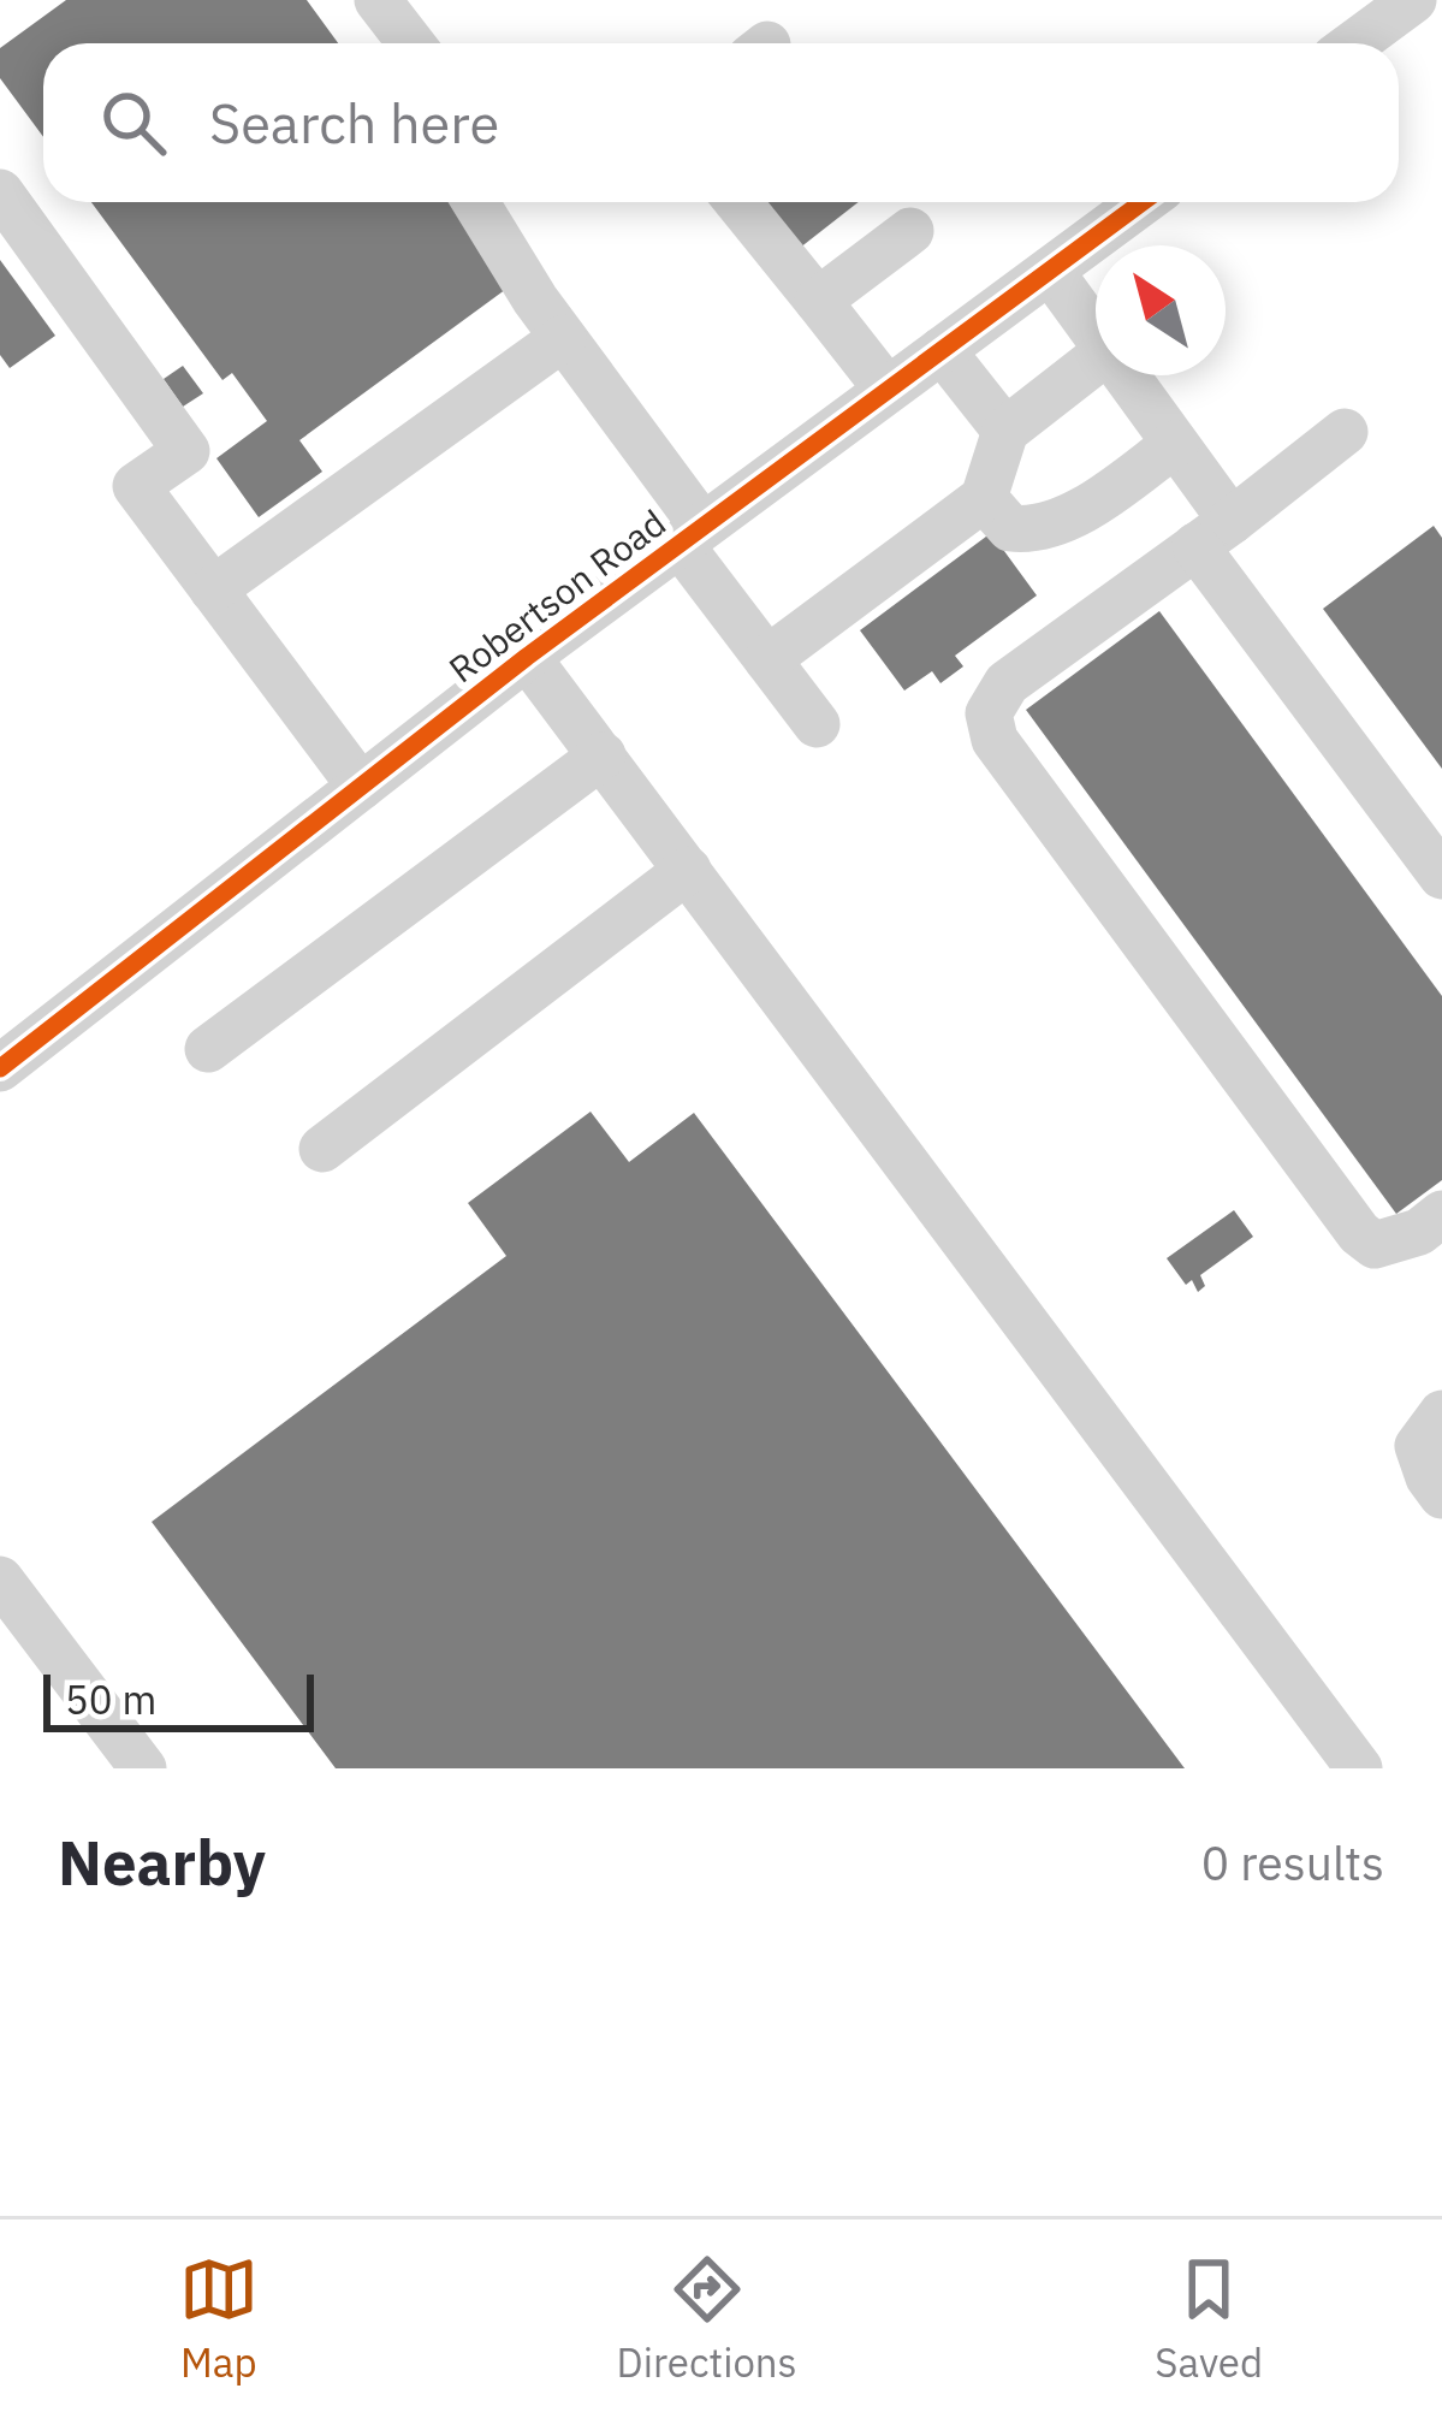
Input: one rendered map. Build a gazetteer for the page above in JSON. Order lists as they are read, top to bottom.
{
  "streets": {
    "street": ["Robertson Road"]
  },
  "scale_bar": "50 m",
  "north": "top left",
  "page": {
    "search": "Search here",
    "scale": "50 m",
    "heading": ["Nearby", "0 results"],
    "nav": ["Map", "Directions", "Saved"]
  }
}
